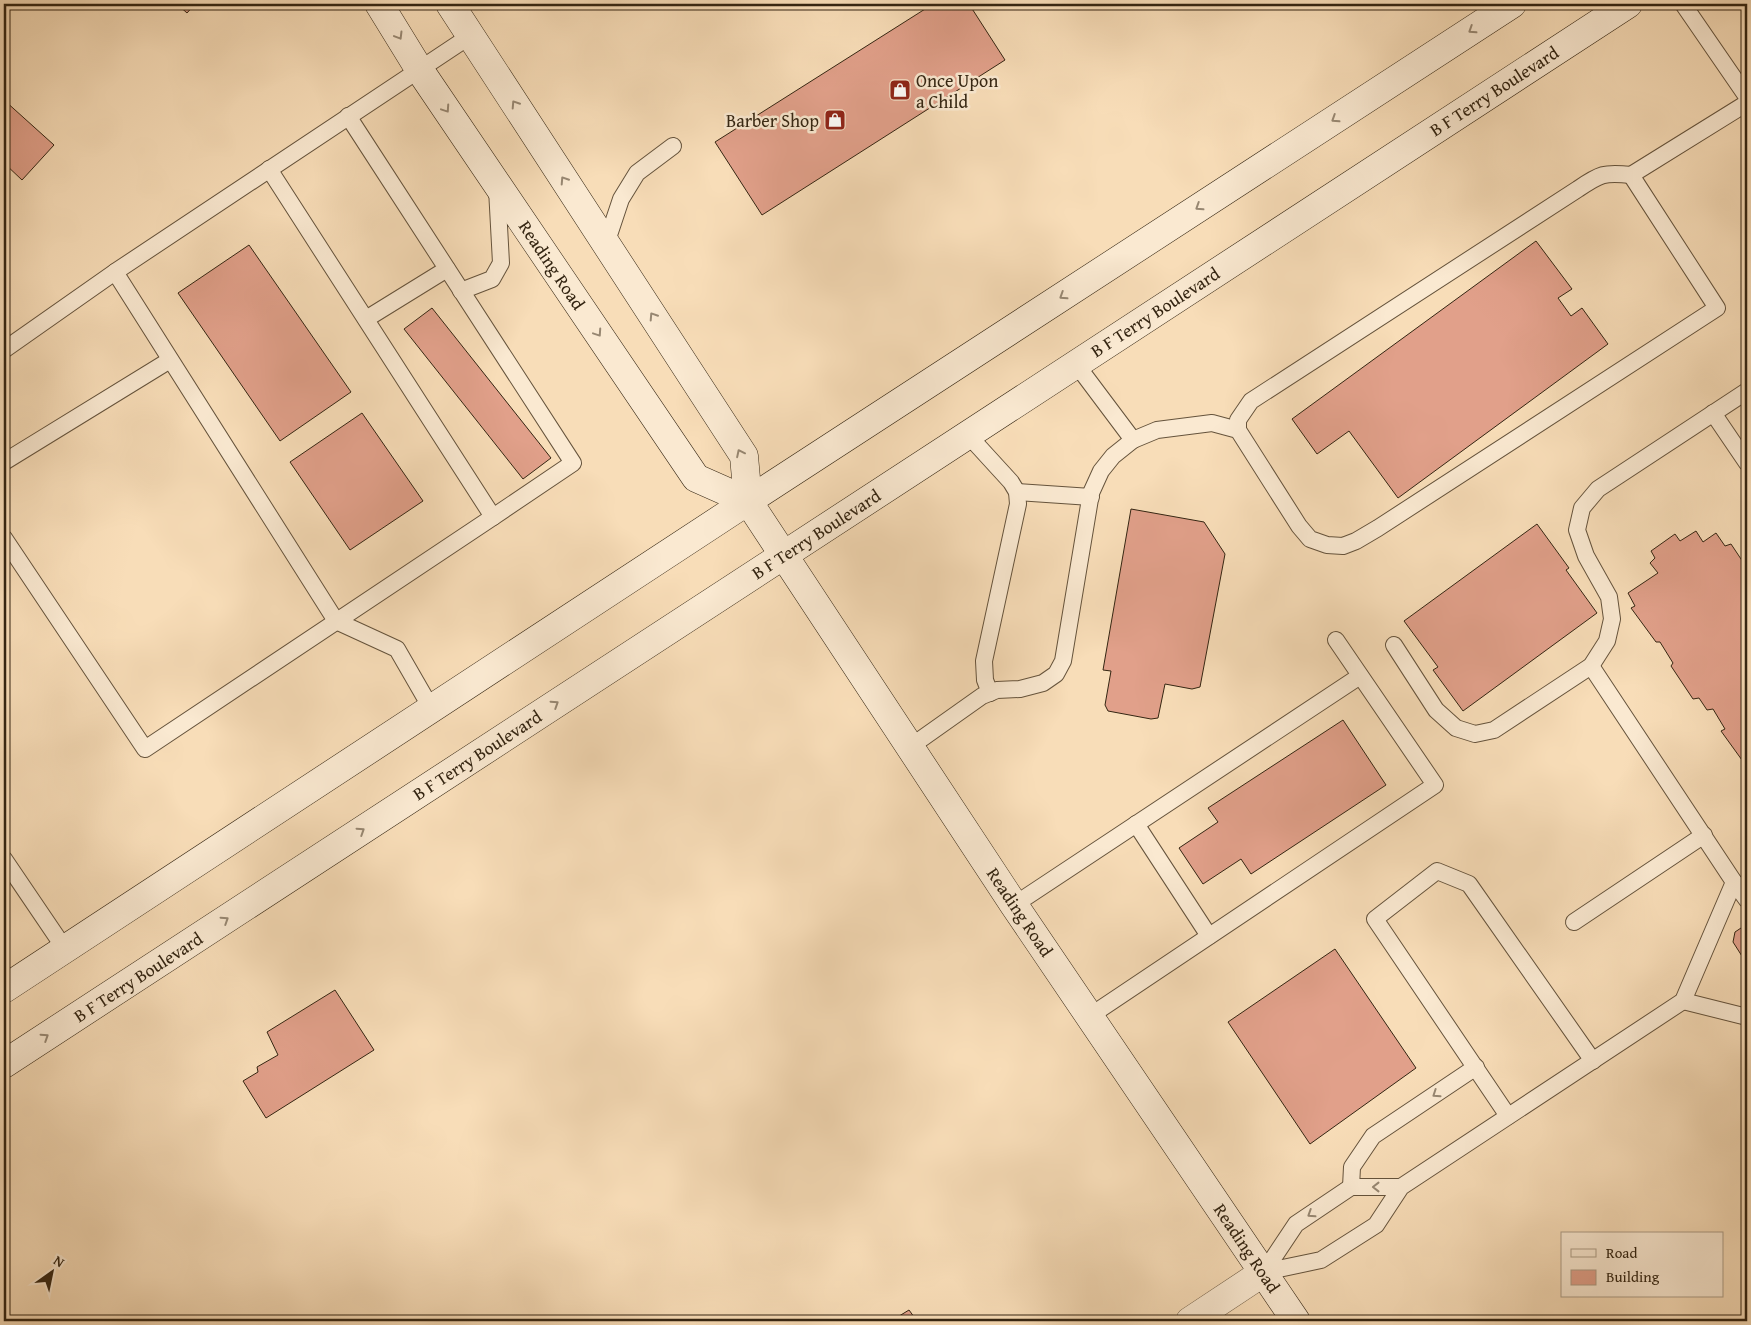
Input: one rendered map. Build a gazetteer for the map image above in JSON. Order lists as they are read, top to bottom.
{
  "streets": {
    "main road": ["B F Terry Boulevard", "Reading Road"]
  },
  "crossings": [
    ["B F Terry Boulevard", "Reading Road"]
  ],
  "places": {
    "shop": ["Once Upon a Child", "Barber Shop"]
  },
  "legend": ["Road", "Building"],
  "north": "top right"
}
